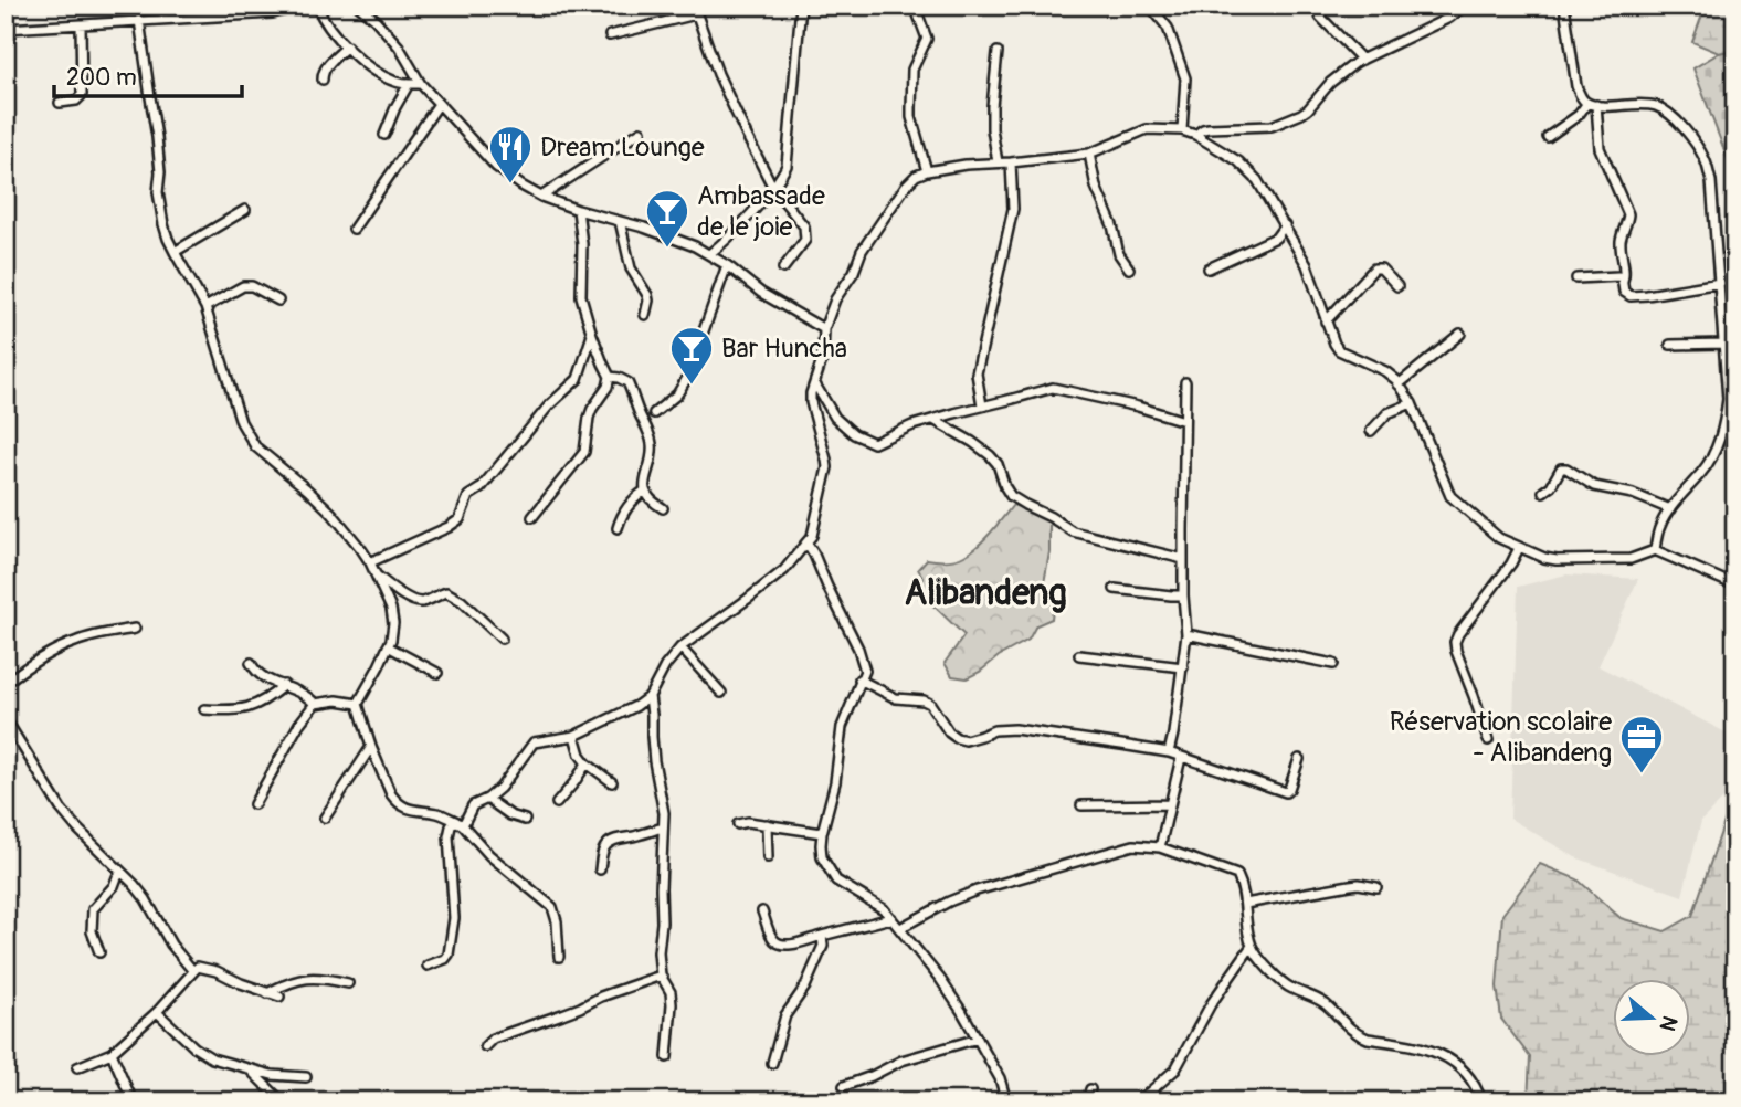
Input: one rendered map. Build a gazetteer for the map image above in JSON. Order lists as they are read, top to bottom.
{
  "districts": ["Alibandeng"],
  "places": {
    "restaurant": ["Dream Lounge"],
    "bar": ["Ambassade de le joie", "Bar Huncha"],
    "office": ["Réservation scolaire - Alibandeng"]
  },
  "scale_bar": "200 m",
  "north": "right"
}
